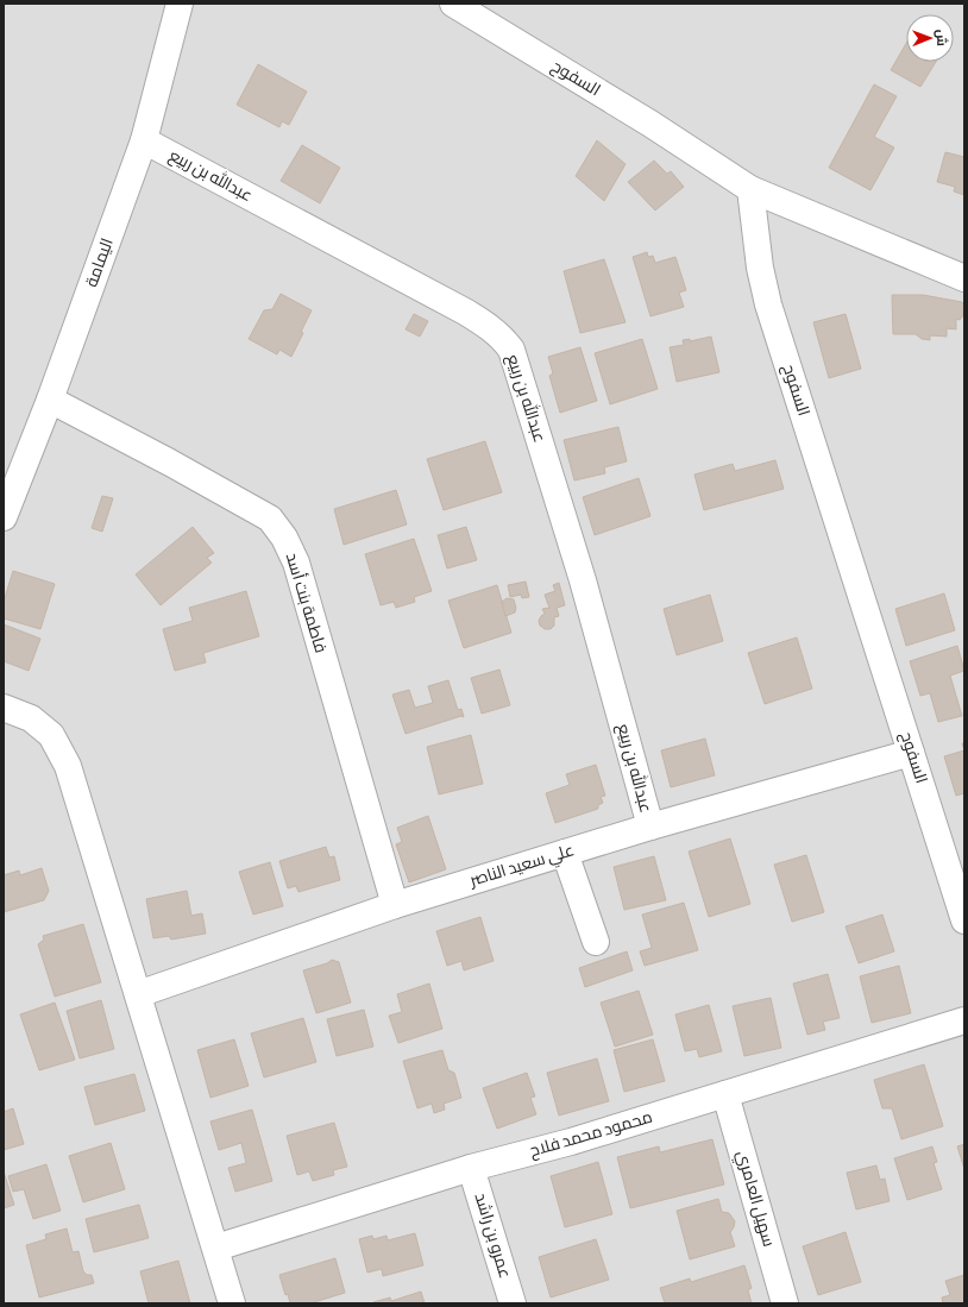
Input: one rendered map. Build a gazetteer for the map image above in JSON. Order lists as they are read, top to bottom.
{
  "streets": {
    "street": [
      "السفوح",
      "عبدالله بن ربيع",
      "اليمامة",
      "فاطمة بنت أسد",
      "علي سعيد الناصر",
      "محمود محمد فلاح",
      "سهيل العامري",
      "عمرو بن راشد"
    ]
  },
  "crossings": [
    ["السفوح", "علي سعيد الناصر"],
    ["عبدالله بن ربيع", "اليمامة"],
    ["عبدالله بن ربيع", "علي سعيد الناصر"],
    ["اليمامة", "فاطمة بنت أسد"],
    ["فاطمة بنت أسد", "علي سعيد الناصر"],
    ["محمود محمد فلاح", "سهيل العامري"],
    ["محمود محمد فلاح", "عمرو بن راشد"]
  ],
  "north": "right"
}
